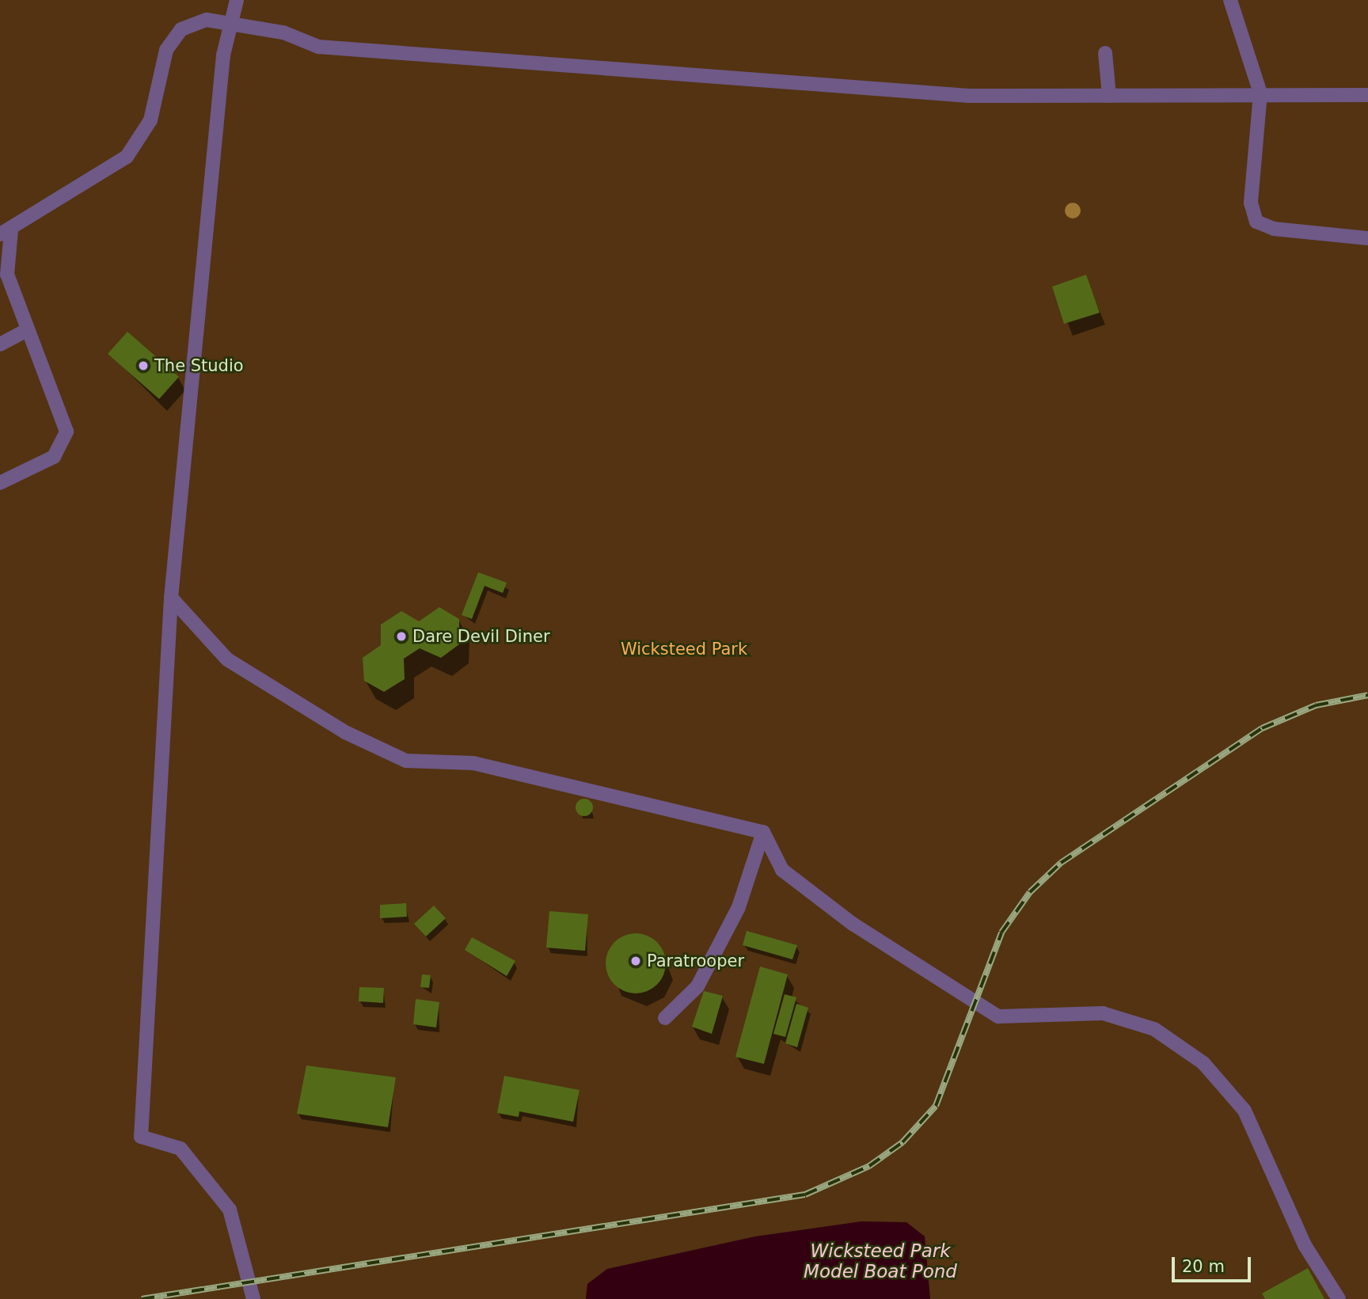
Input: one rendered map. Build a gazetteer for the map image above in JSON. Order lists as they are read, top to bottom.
{
  "water": ["Wicksteed Park Model Boat Pond"],
  "parks": ["Wicksteed Park"],
  "places": ["The Studio", "Dare Devil Diner", "Paratrooper"],
  "scale_bar": "20 m"
}
